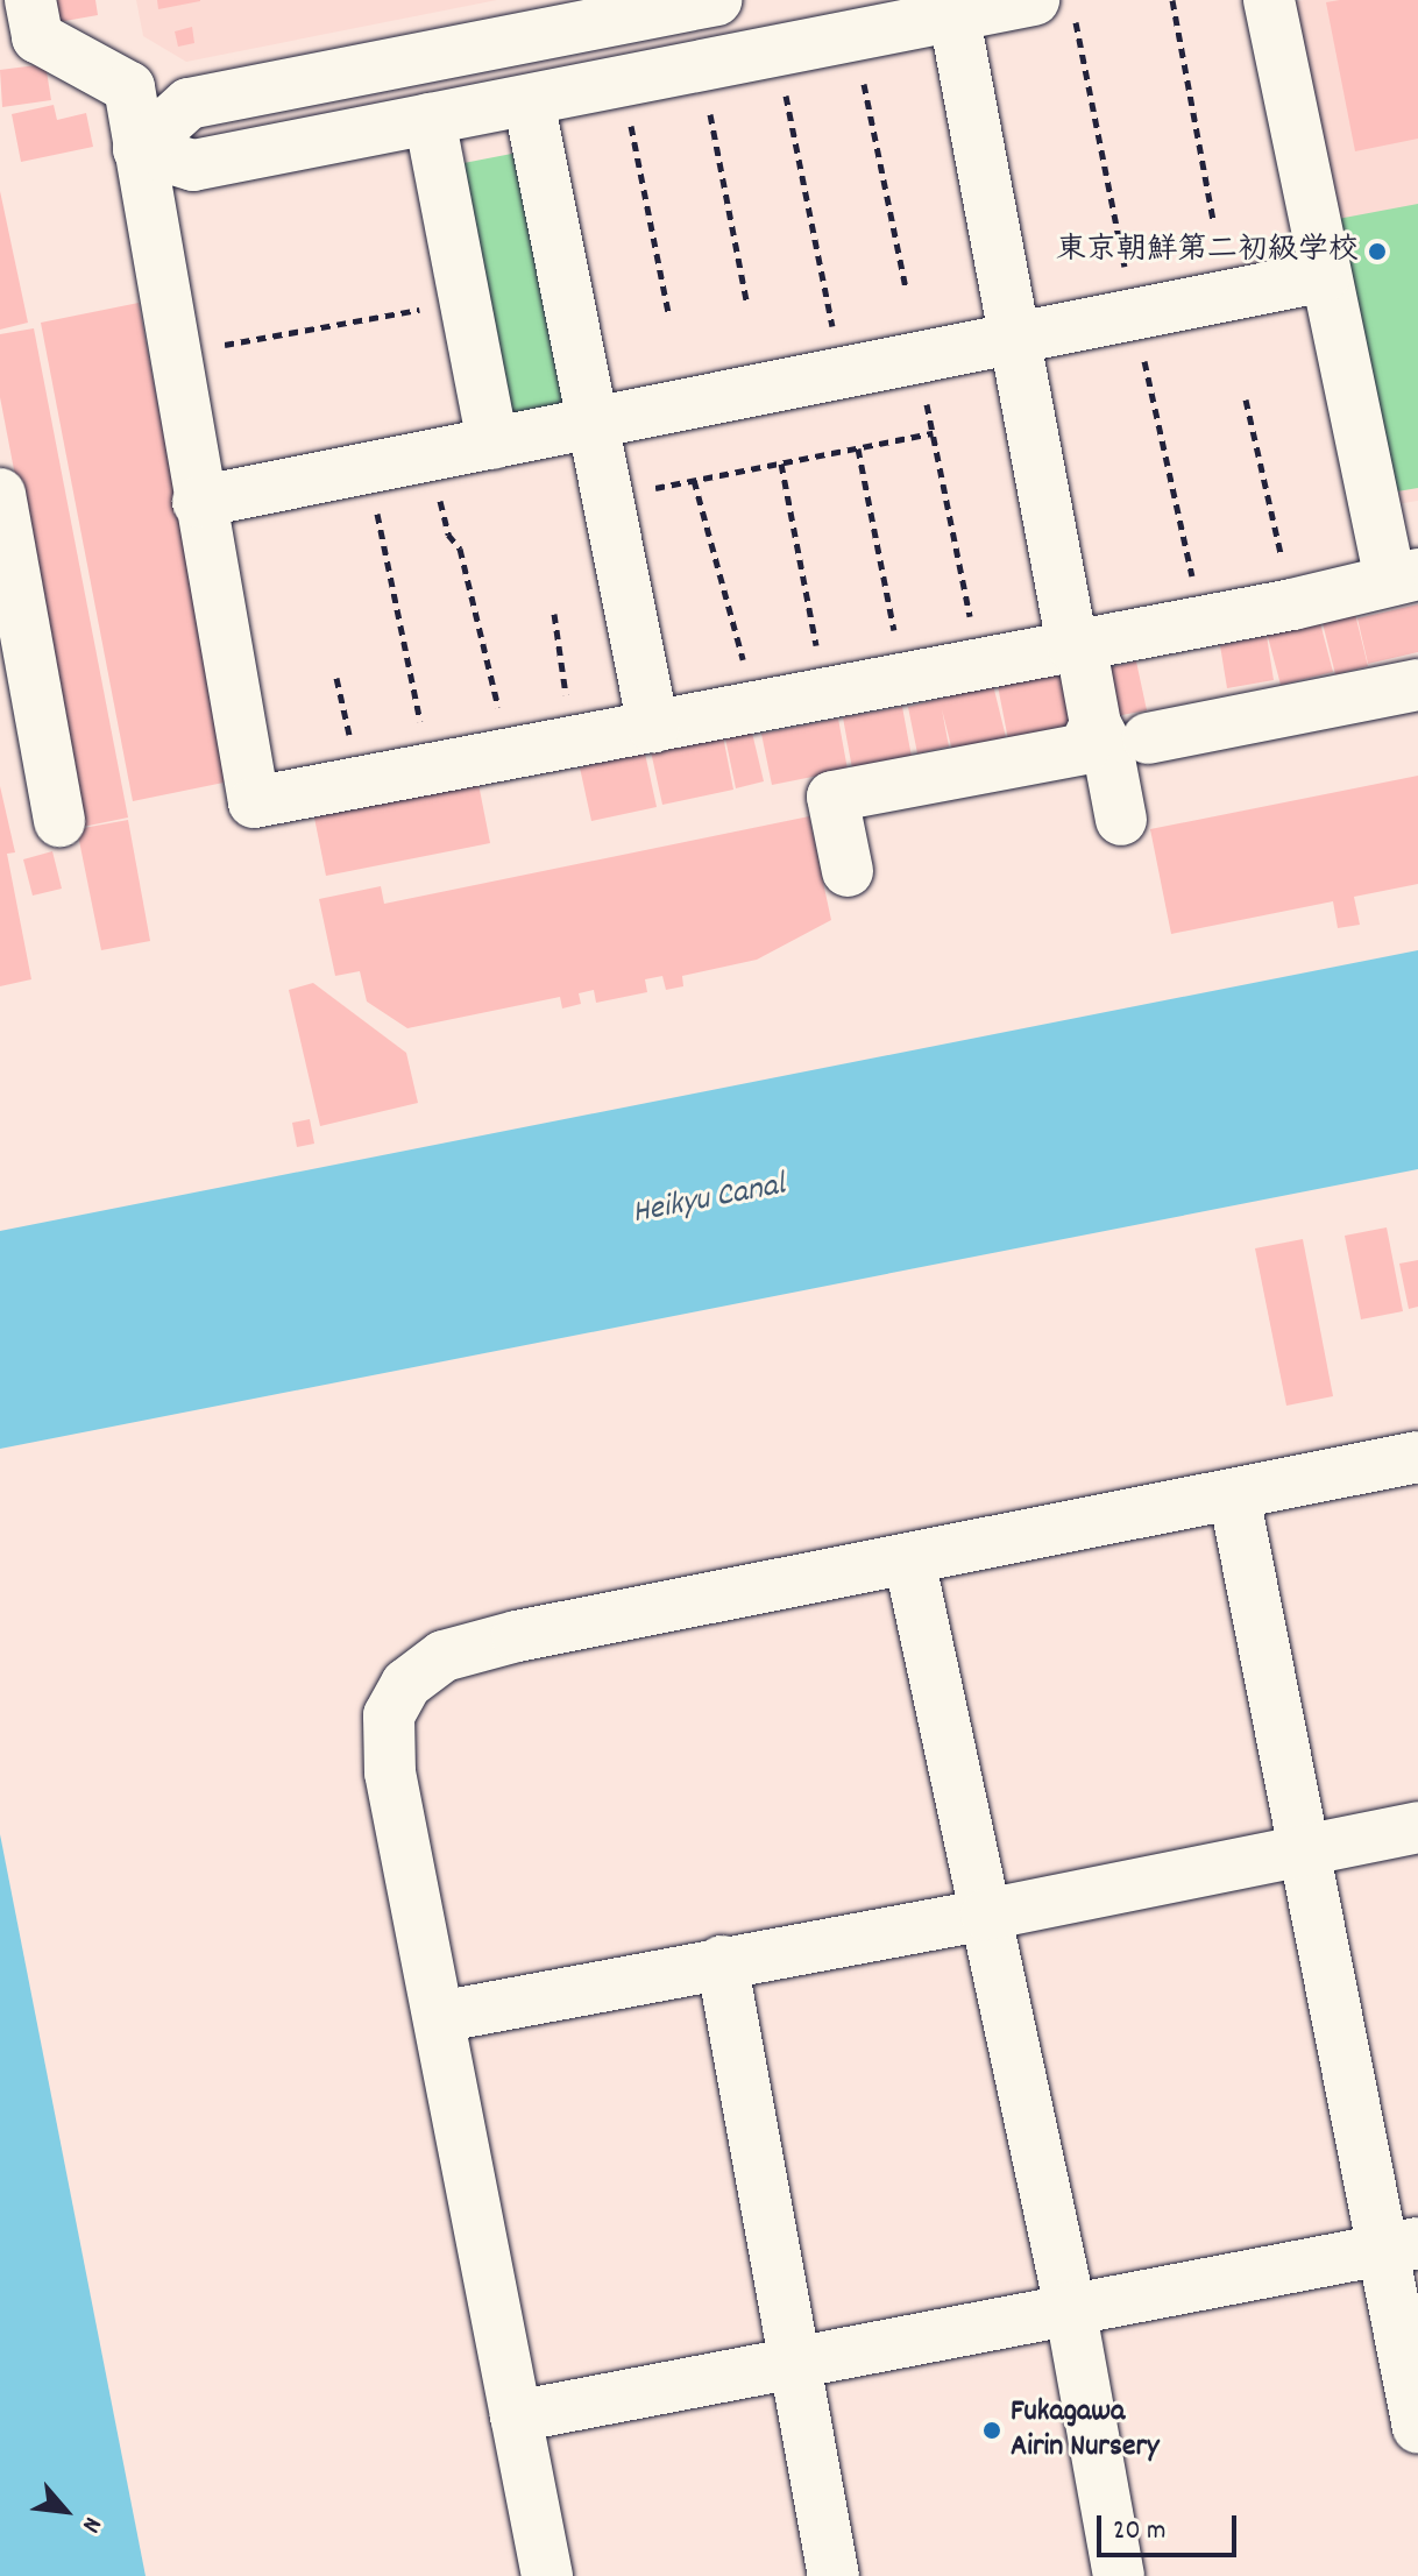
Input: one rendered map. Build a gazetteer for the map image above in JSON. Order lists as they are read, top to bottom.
{
  "water": ["Heikyu Canal"],
  "places": ["東京朝鮮第二初級学校", "Fukagawa Airin Nursery"],
  "scale_bar": "20 m",
  "north": "bottom right"
}
